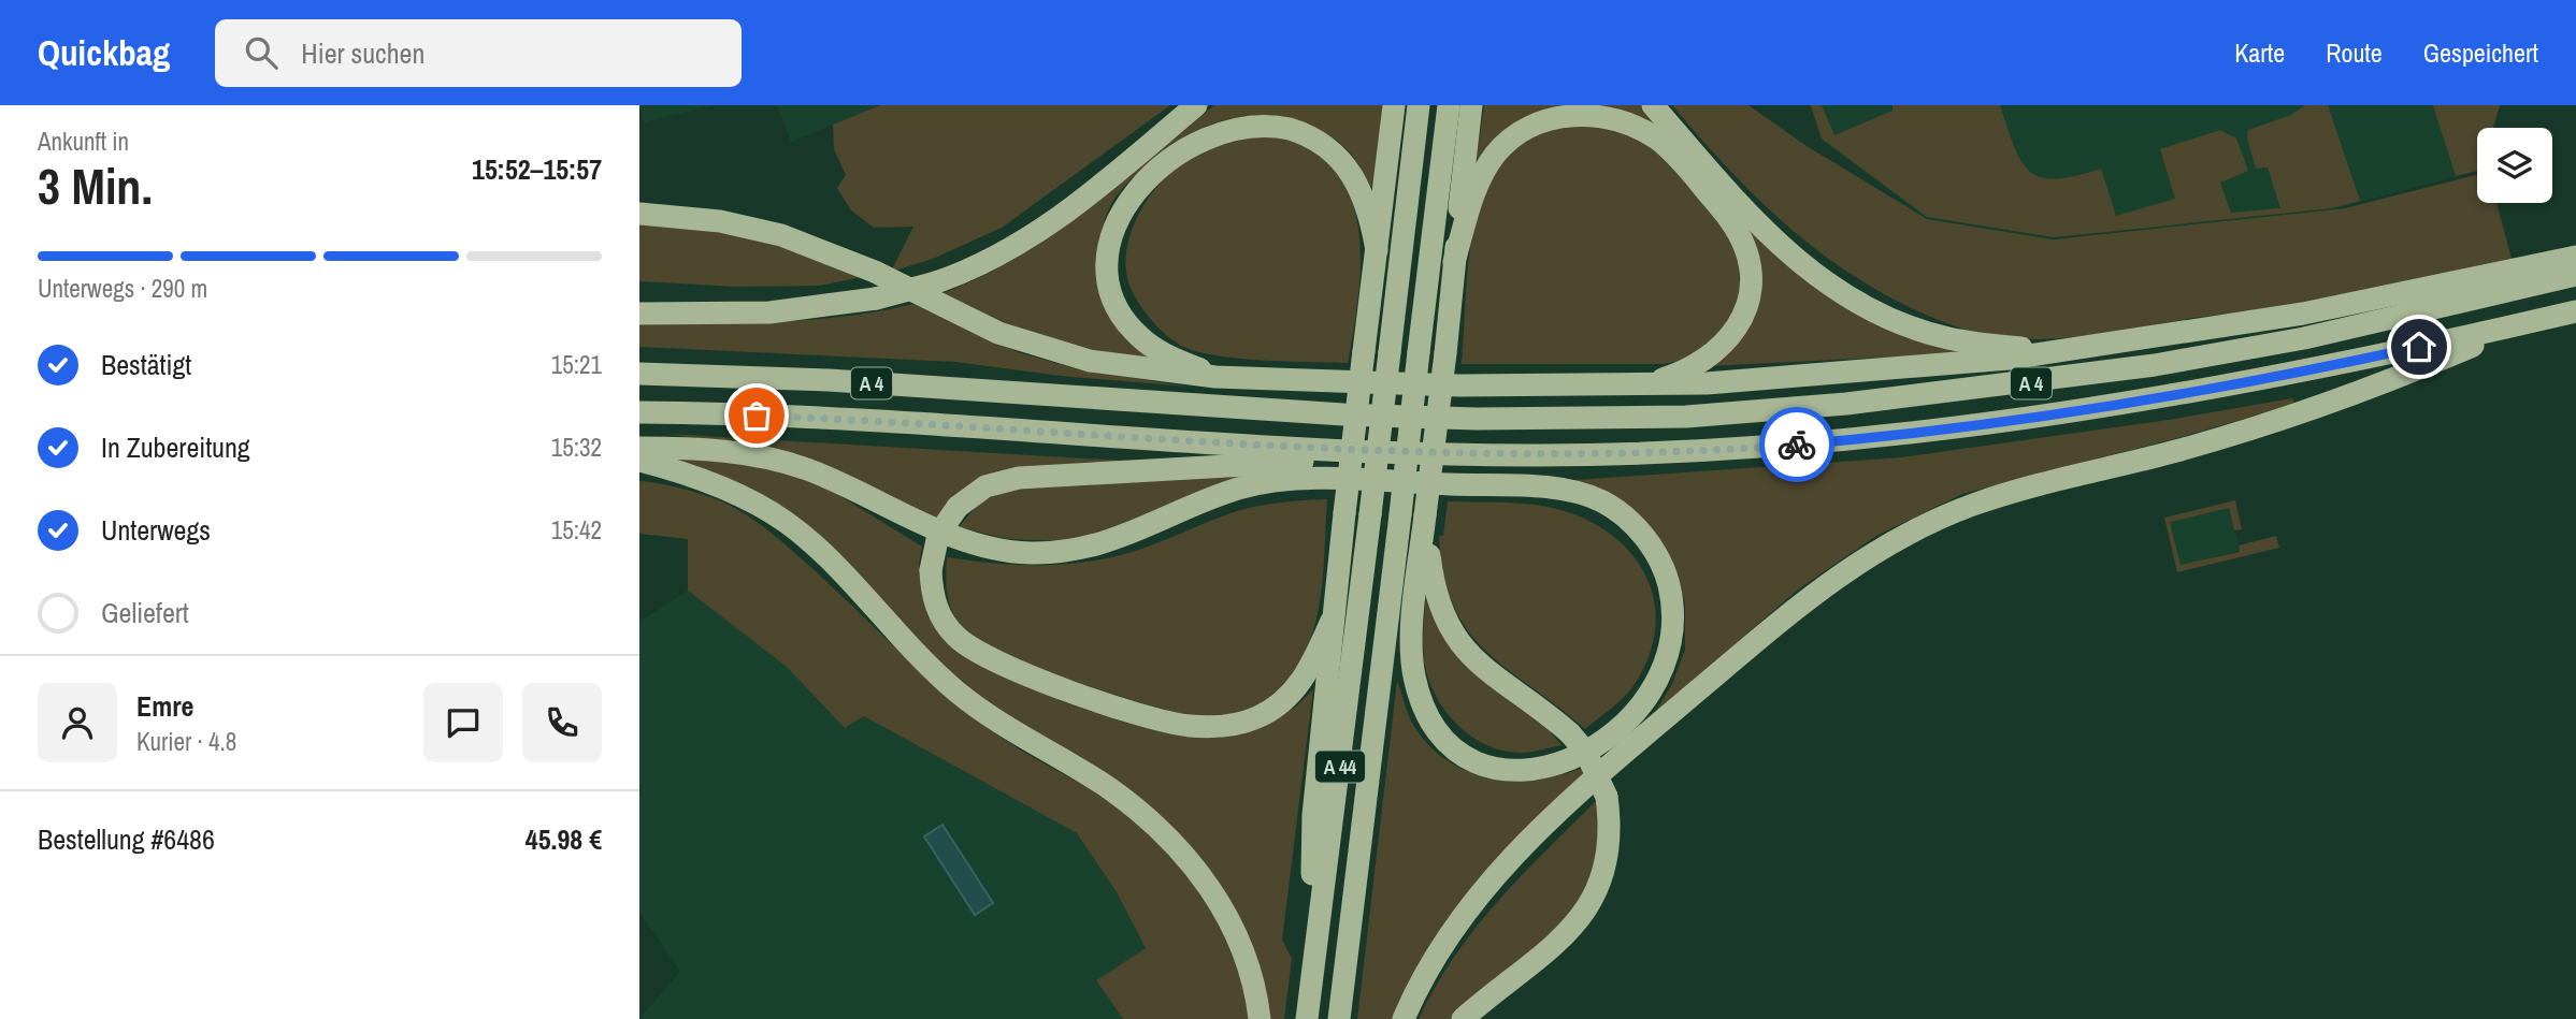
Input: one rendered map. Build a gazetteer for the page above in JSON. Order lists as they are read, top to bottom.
{
  "streets": {
    "highway": ["A 4", "A 44"]
  },
  "page": {
    "header": "Quickbag",
    "search": "Hier suchen",
    "nav": ["Karte", "Route", "Gespeichert"],
    "heading": ["3 Min.", "Ankunft in", "15:52–15:57"],
    "panel": [
      "Emre",
      "Kurier · 4.8",
      "Bestellung #6486",
      "45.98 €"
    ],
    "bar": "Unterwegs · 290 m",
    "list": [
      ["Bestätigt", "15:21"],
      ["In Zubereitung", "15:32"],
      ["Unterwegs", "15:42"],
      "Geliefert"
    ]
  }
}
